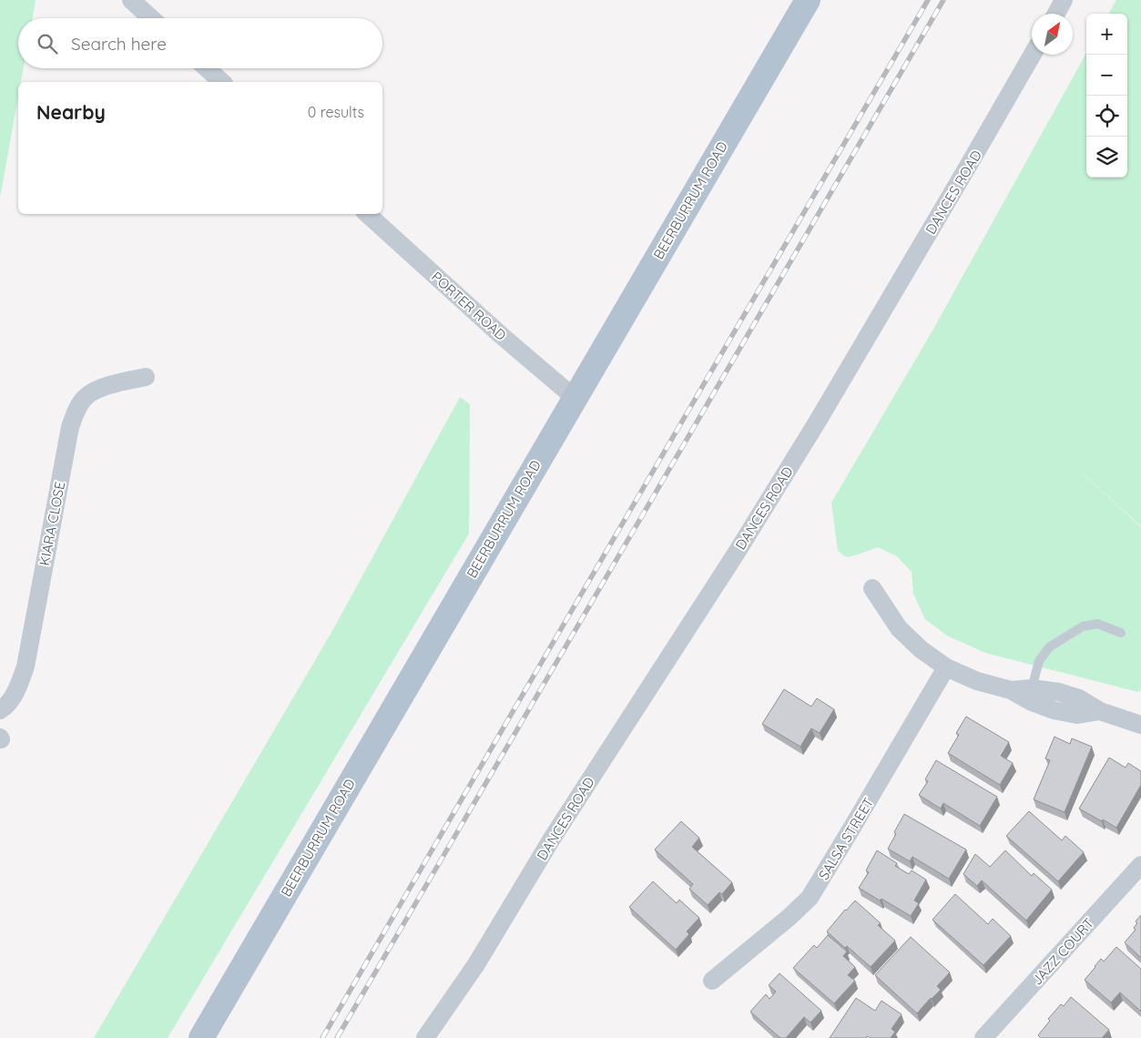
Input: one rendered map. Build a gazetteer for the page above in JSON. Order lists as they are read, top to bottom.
{
  "streets": {
    "main road": ["BEERBURRUM ROAD"],
    "street": [
      "DANCES ROAD",
      "PORTER ROAD",
      "KIARA CLOSE",
      "SALSA STREET",
      "JAZZ COURT"
    ]
  },
  "crossings": [
    ["BEERBURRUM ROAD", "PORTER ROAD"]
  ],
  "north": "top right",
  "page": {
    "map_buttons": ["+", "−"],
    "search": "Search here",
    "heading": ["Nearby", "0 results"]
  }
}
